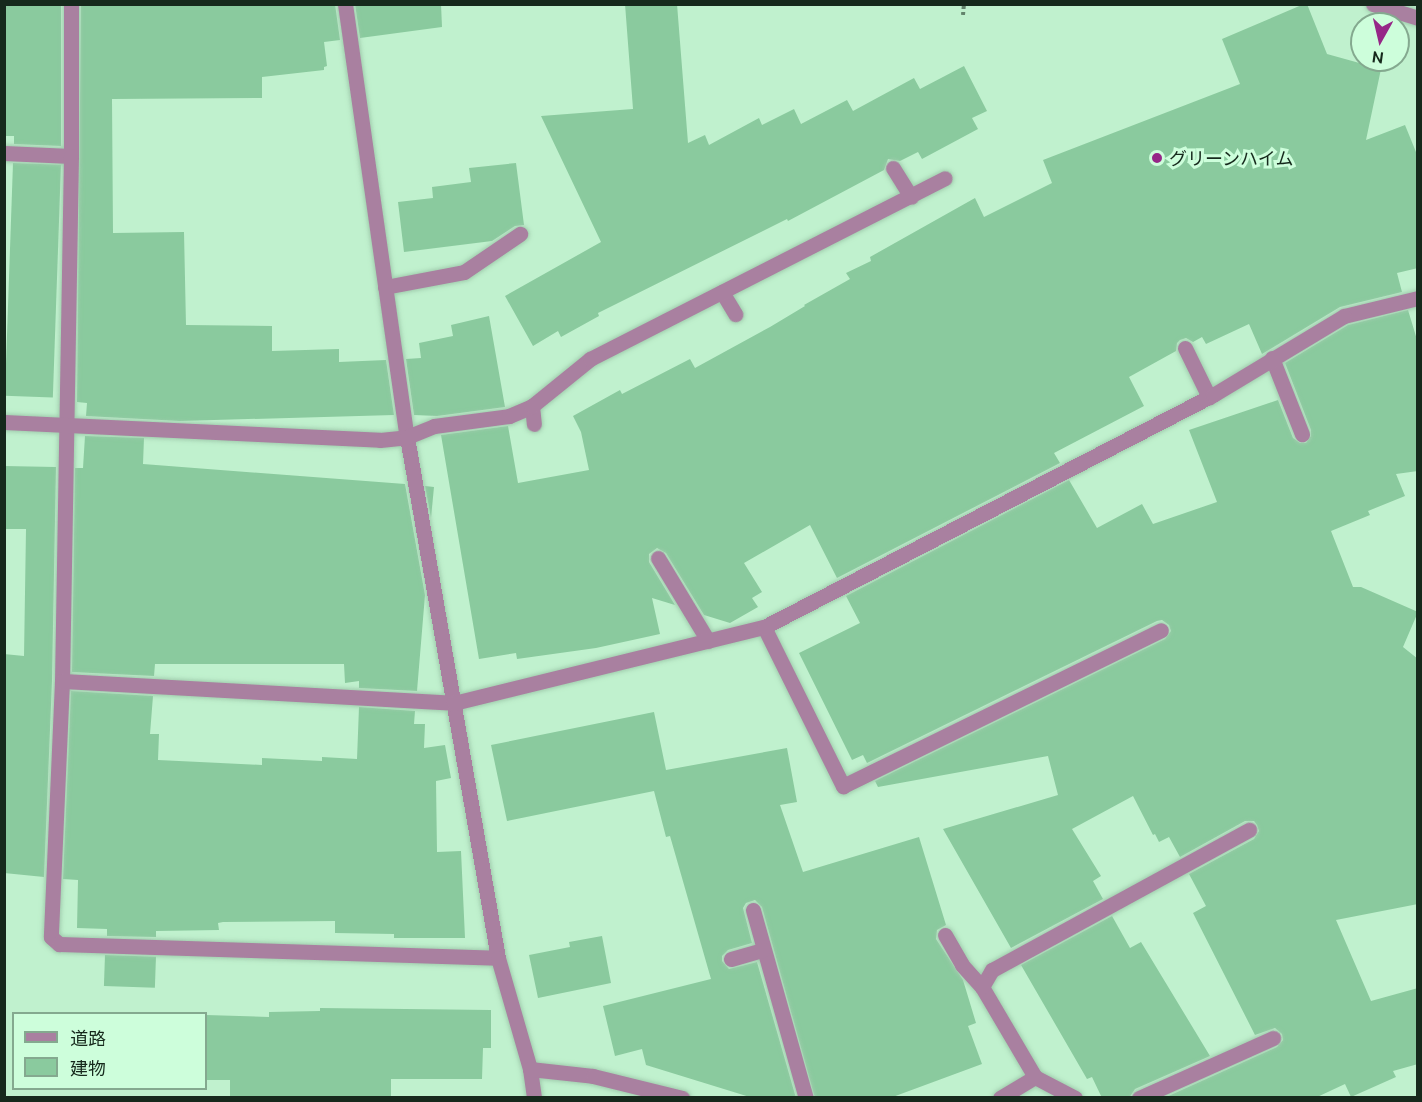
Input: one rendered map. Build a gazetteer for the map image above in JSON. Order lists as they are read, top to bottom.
{
  "places": ["グリーンハイム"],
  "legend": ["道路", "建物"],
  "north": "bottom"
}
